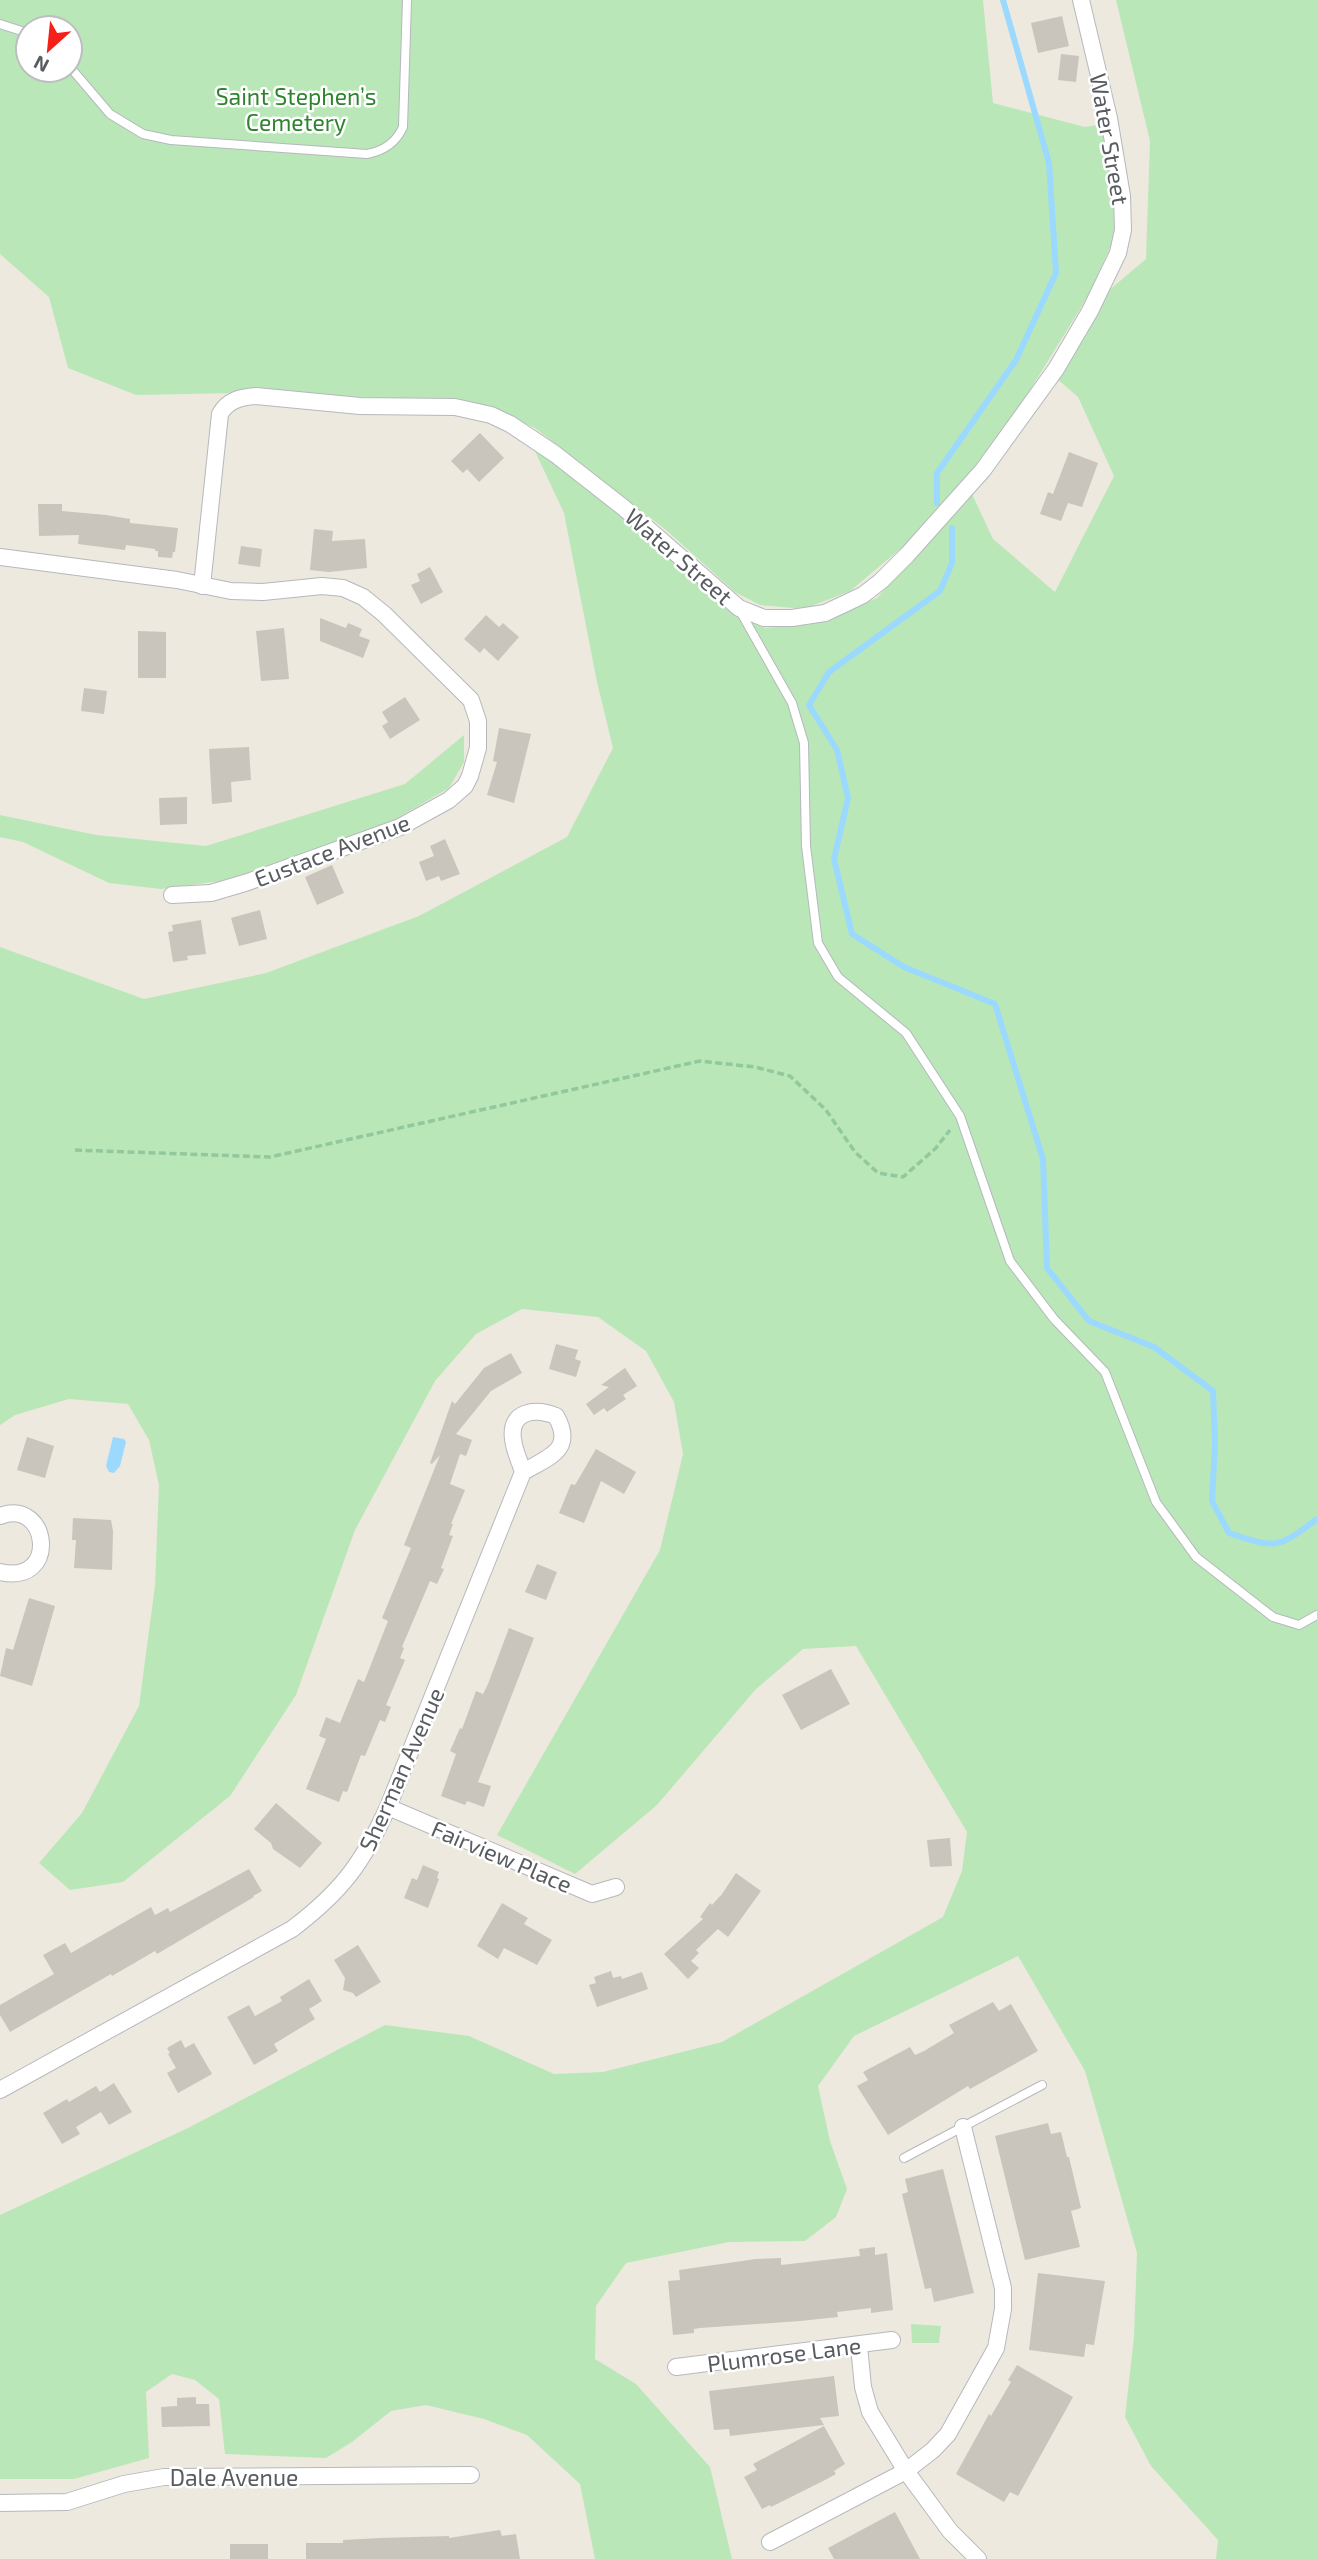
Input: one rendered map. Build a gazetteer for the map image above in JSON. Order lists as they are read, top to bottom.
{
  "streets": {
    "street": [
      "Water Street",
      "Eustace Avenue",
      "Sherman Avenue",
      "Fairview Place",
      "Plumrose Lane",
      "Dale Avenue"
    ]
  },
  "crossings": [
    ["Water Street", "Eustace Avenue"],
    ["Sherman Avenue", "Fairview Place"]
  ],
  "parks": ["Saint Stephen’s Cemetery"],
  "north": "bottom left"
}
